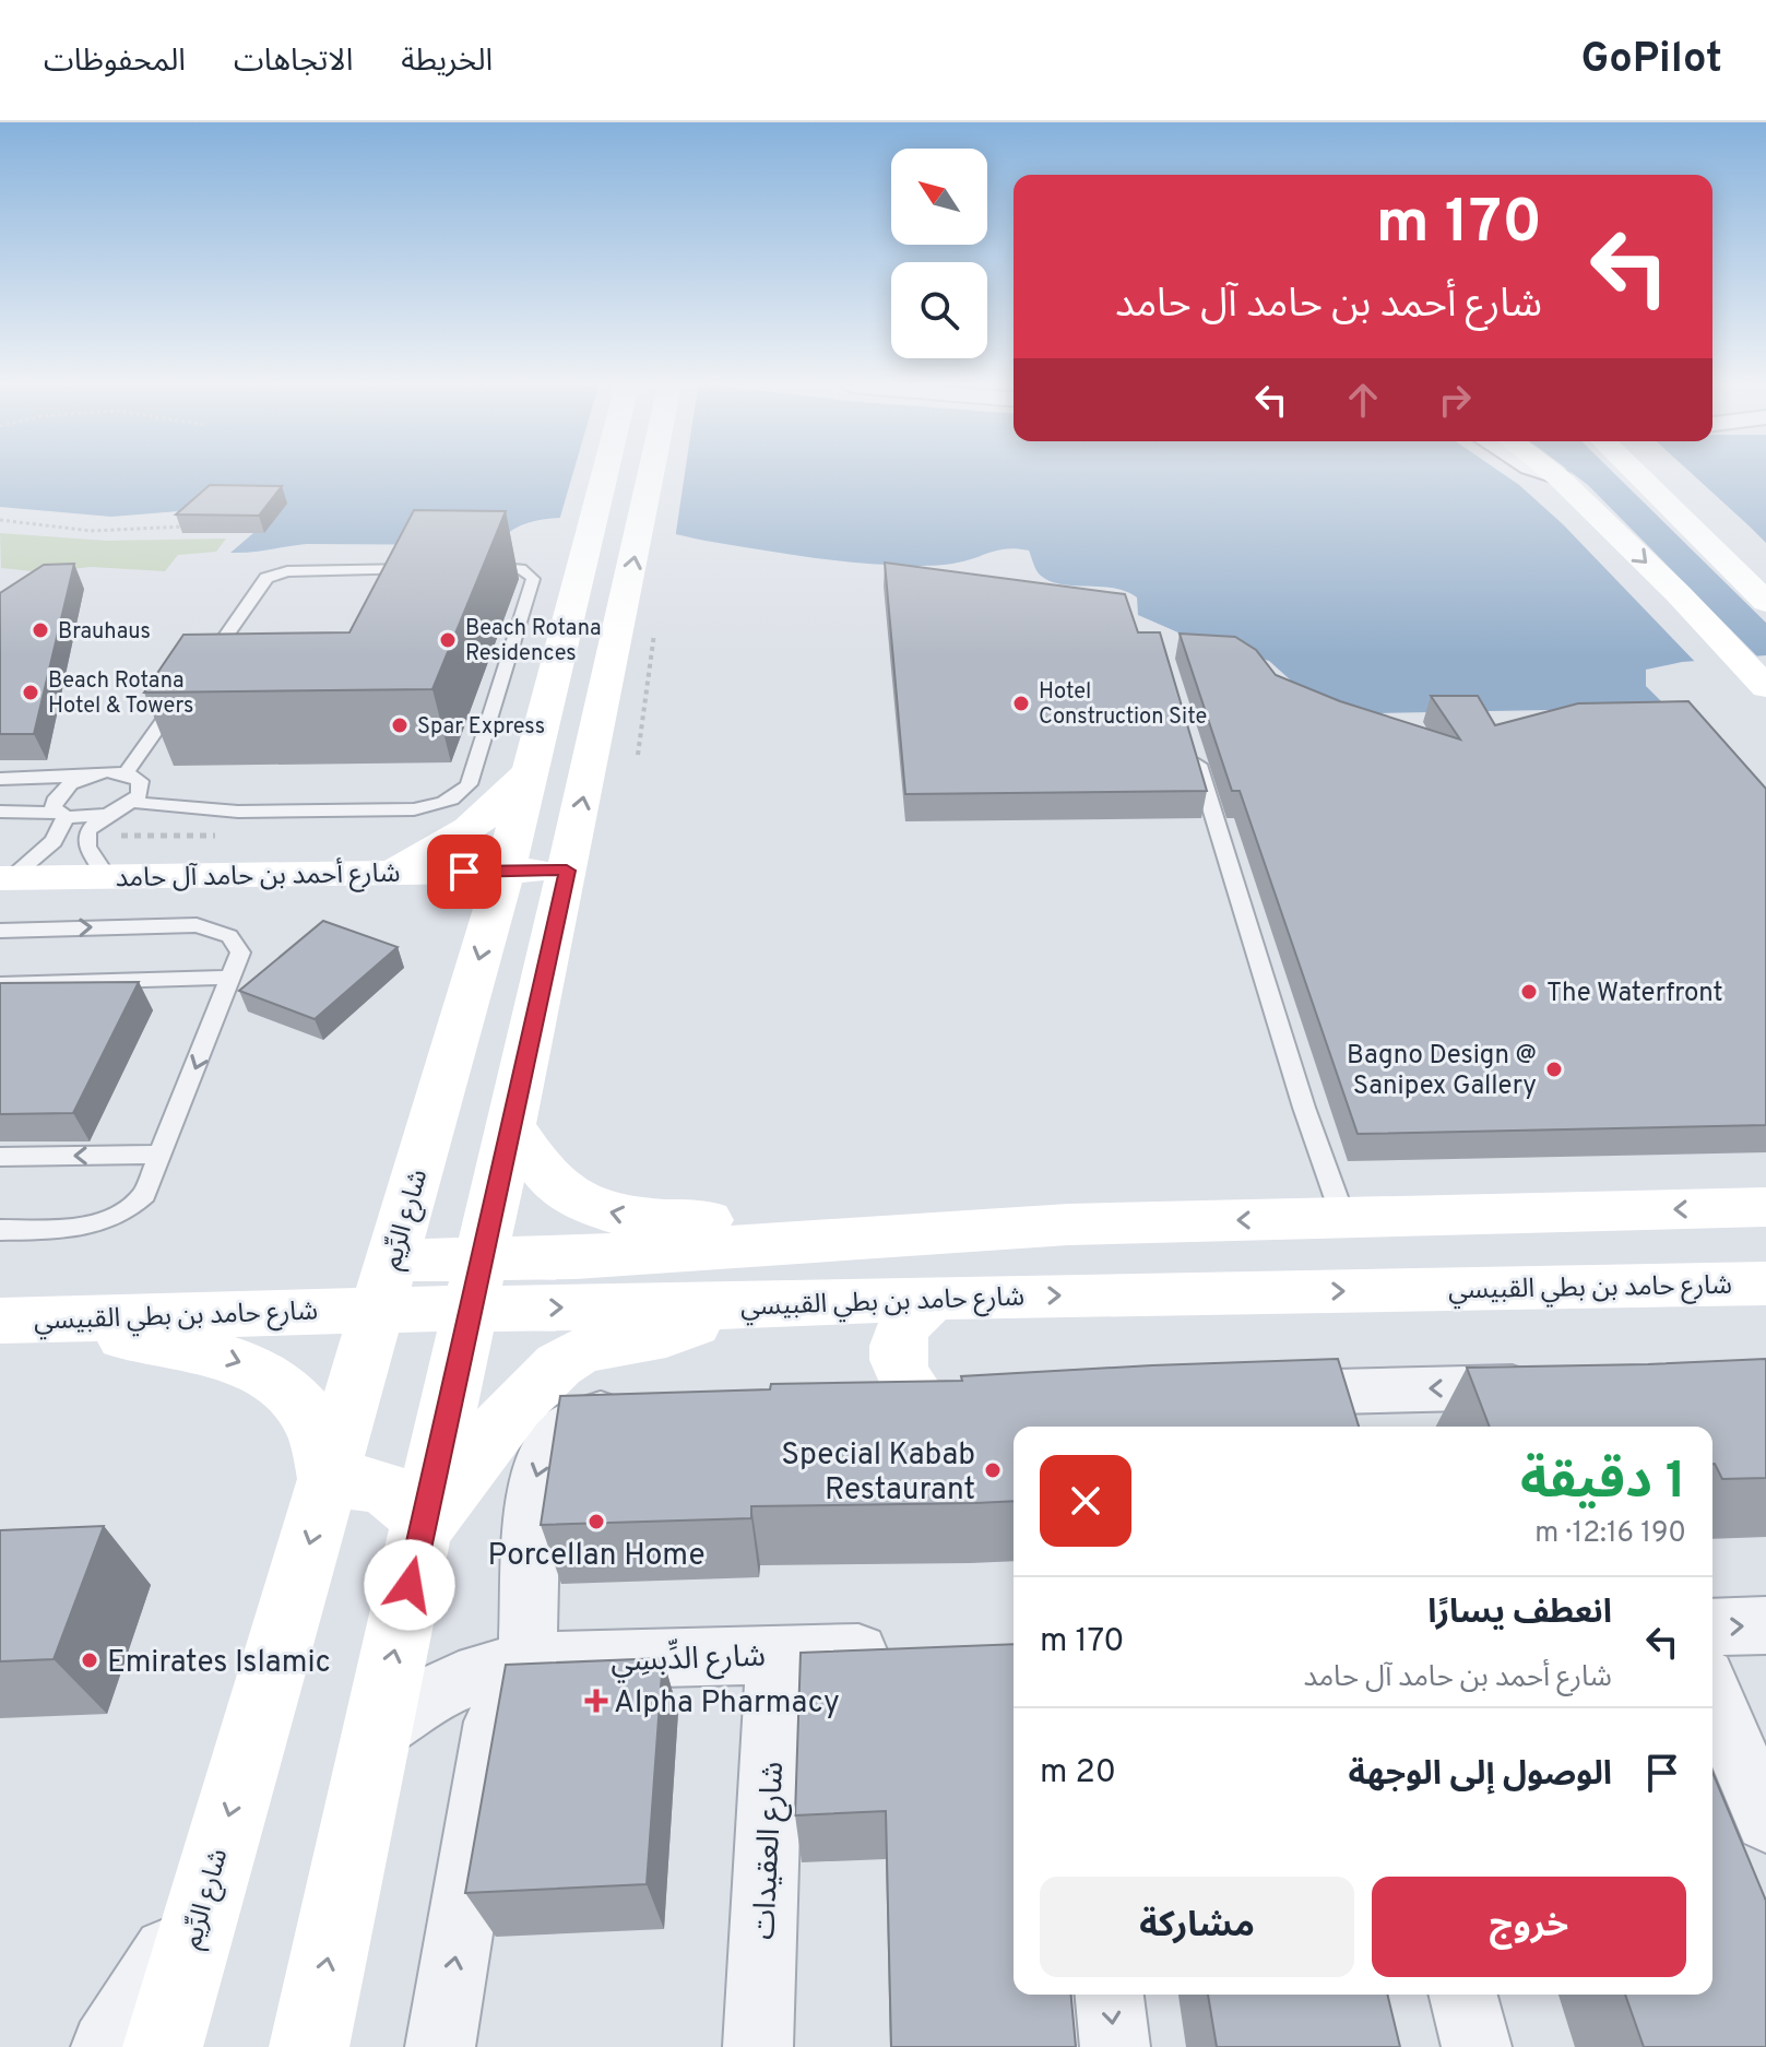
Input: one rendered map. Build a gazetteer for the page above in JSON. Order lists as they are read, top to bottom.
{
  "streets": {
    "main road": ["شارع أحمد بن حامد آل حامد", "شارع الرِّيم", "شارع حامد بن بطي القبيسي"],
    "street": ["شارع الدِّبسِي", "شارع العقيدات"]
  },
  "crossings": [
    ["شارع أحمد بن حامد آل حامد", "شارع الرِّيم"],
    ["شارع الرِّيم", "شارع حامد بن بطي القبيسي"],
    ["شارع الدِّبسِي", "شارع العقيدات"]
  ],
  "places": {
    "other": [
      "Brauhaus",
      "Beach Rotana Residences",
      "Beach Rotana Hotel & Towers",
      "Hotel Construction Site",
      "Spar Express",
      "The Waterfront",
      "Bagno Design @ Sanipex Gallery",
      "Special Kabab Restaurant",
      "Porcellan Home",
      "Emirates Islamic"
    ],
    "health": ["Alpha Pharmacy"]
  },
  "north": "top left",
  "page": {
    "header": "GoPilot",
    "nav": ["الخريطة", "الاتجاهات", "المحفوظات"],
    "turn": ["170 m", "شارع أحمد بن حامد آل حامد"],
    "heading": ["1 دقيقة", "190 m · 12:16"],
    "list": [
      {
        "name": "انعطف يسارًا",
        "note": "شارع أحمد بن حامد آل حامد",
        "value": "170 m"
      },
      {
        "name": "الوصول إلى الوجهة",
        "value": "20 m"
      }
    ],
    "buttons": ["خروج", "مشاركة"]
  }
}
